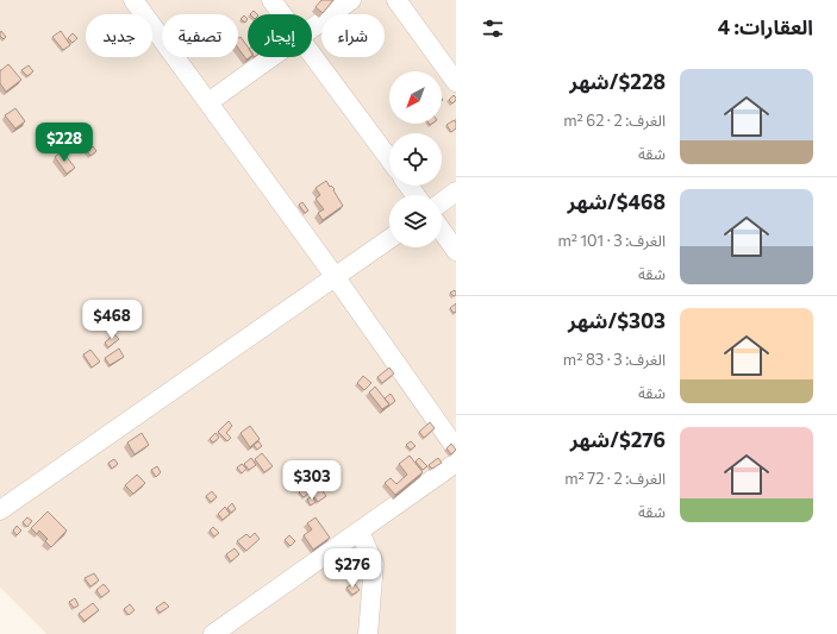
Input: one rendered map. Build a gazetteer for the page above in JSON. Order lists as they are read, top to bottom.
{
  "north": "bottom left",
  "page": {
    "heading": "العقارات: 4",
    "chip": [
      "شراء",
      "إيجار",
      "تصفية",
      "جديد"
    ],
    "list": [
      {
        "name": "$228/شهر",
        "note": "الغرف: 2 · 62 m² · شقة"
      },
      {
        "name": "$468/شهر",
        "note": "الغرف: 3 · 101 m² · شقة"
      },
      {
        "name": "$303/شهر",
        "note": "الغرف: 3 · 83 m² · شقة"
      },
      {
        "name": "$276/شهر",
        "note": "الغرف: 2 · 72 m² · شقة"
      }
    ],
    "price": [
      "$228",
      "$468",
      "$303",
      "$276"
    ]
  }
}
